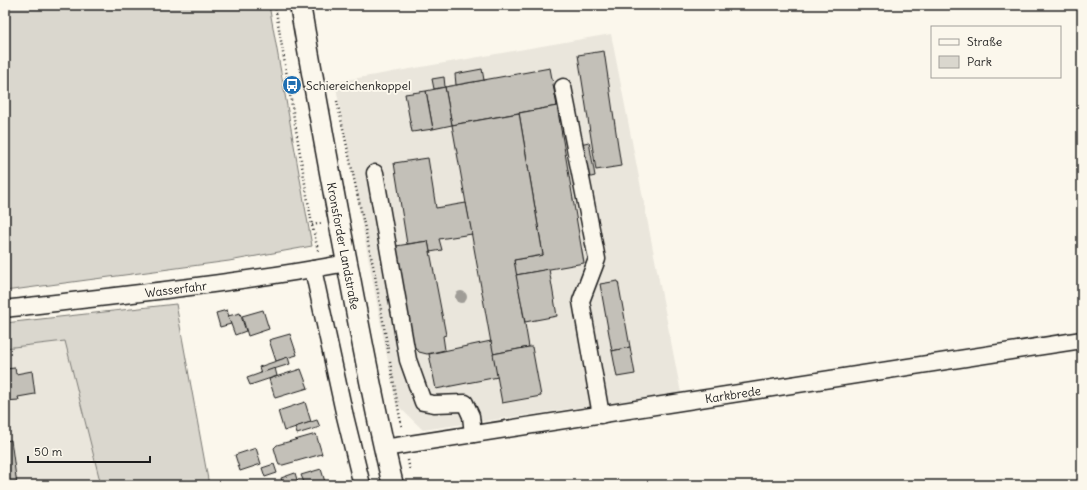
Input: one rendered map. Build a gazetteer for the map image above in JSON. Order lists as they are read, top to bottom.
{
  "streets": {
    "main road": ["Kronsforder Landstraße"],
    "street": ["Wasserfahr", "Karkbrede"]
  },
  "crossings": [
    ["Kronsforder Landstraße", "Wasserfahr"],
    ["Kronsforder Landstraße", "Karkbrede"]
  ],
  "places": {
    "bus stop": ["Schiereichenkoppel"]
  },
  "legend": ["Straße", "Park"],
  "scale_bar": "50 m"
}
